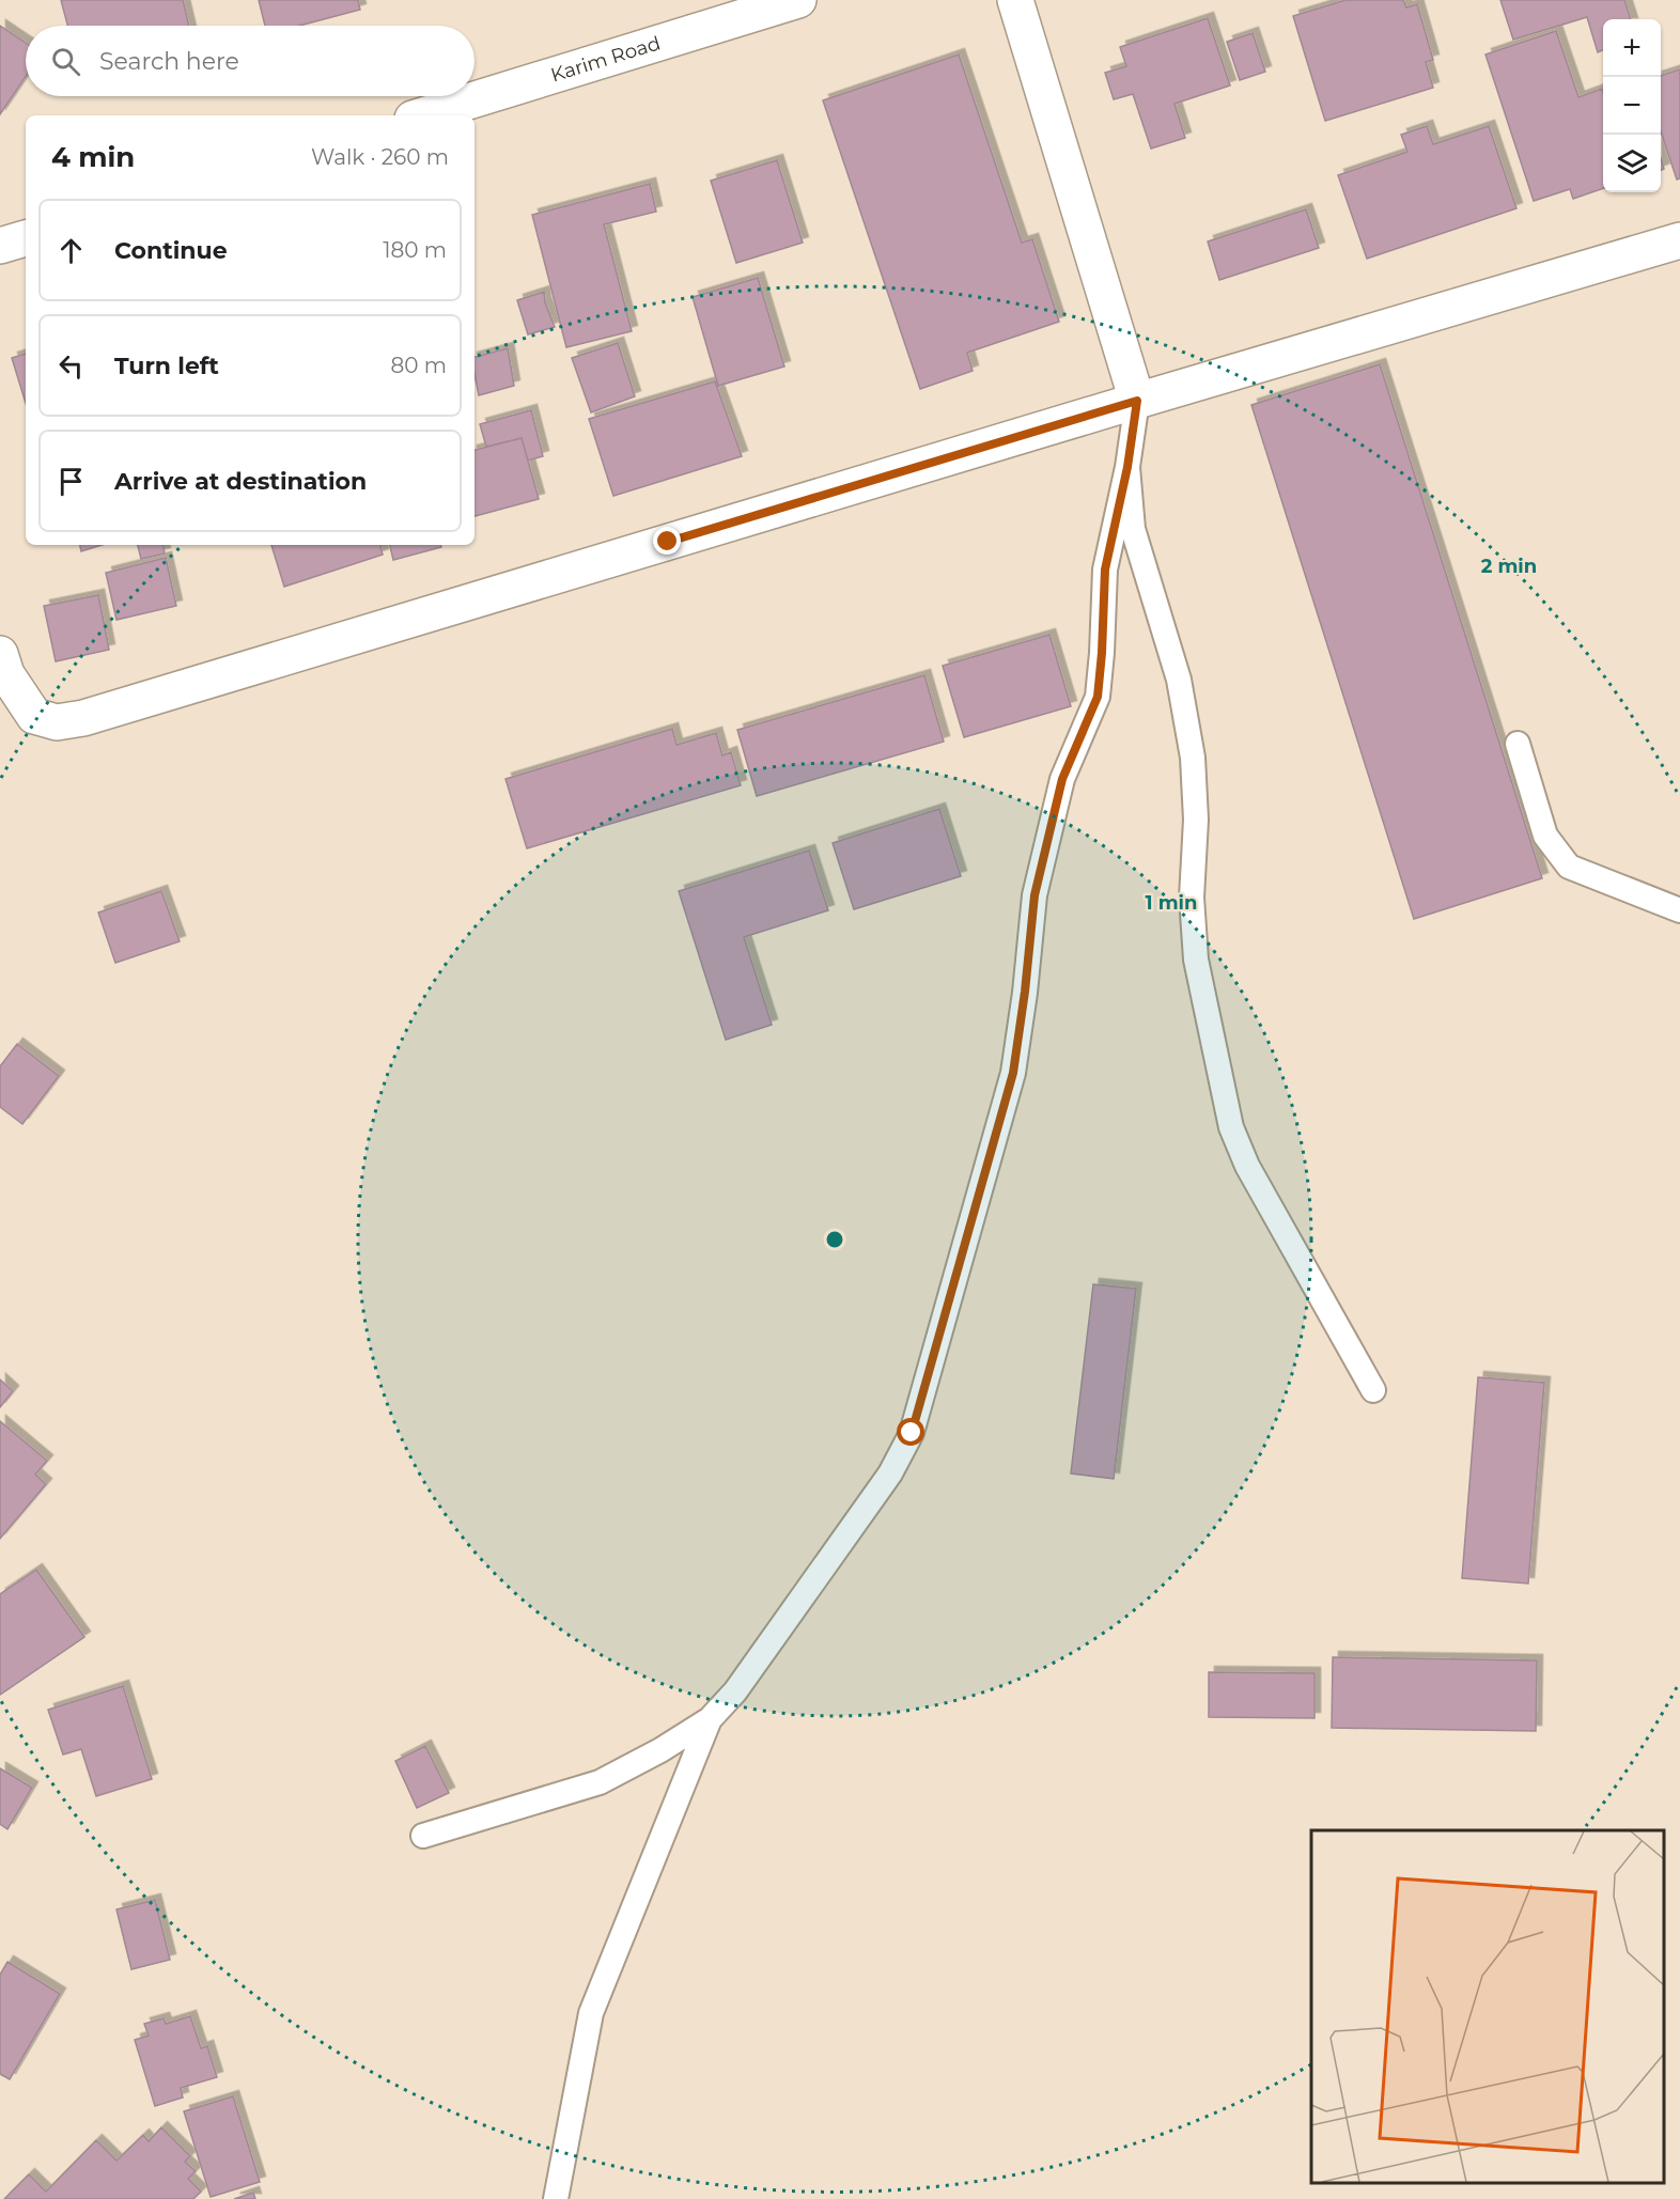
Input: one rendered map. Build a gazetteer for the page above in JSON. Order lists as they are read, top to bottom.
{
  "streets": {
    "street": ["Karim Road"]
  },
  "page": {
    "map_buttons": ["+", "−"],
    "search": "Search here",
    "heading": ["4 min", "Walk · 260 m"],
    "list": [
      ["Continue", "180 m"],
      ["Turn left", "80 m"],
      "Arrive at destination"
    ]
  },
  "rings": ["2 min", "1 min"]
}
